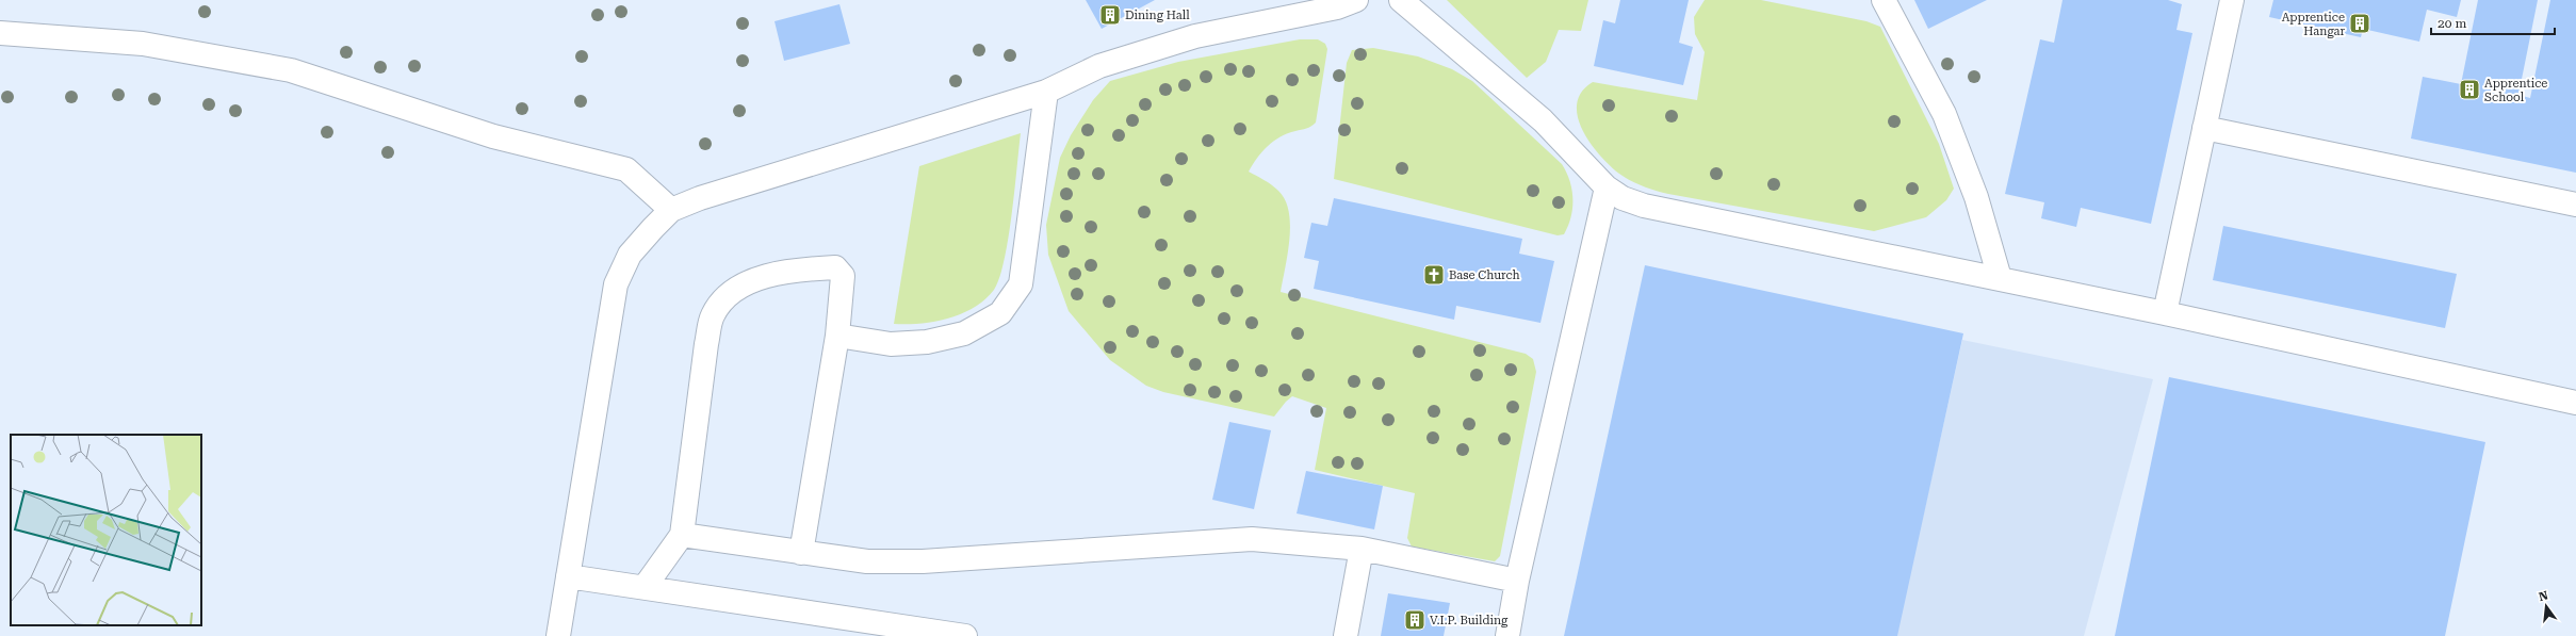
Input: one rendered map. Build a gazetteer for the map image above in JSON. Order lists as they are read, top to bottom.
{
  "places": {
    "building": [
      "Dining Hall",
      "Apprentice Hangar",
      "Apprentice School",
      "V.I.P. Building"
    ],
    "church": ["Base Church"]
  },
  "scale_bar": "20 m",
  "north": "top"
}
